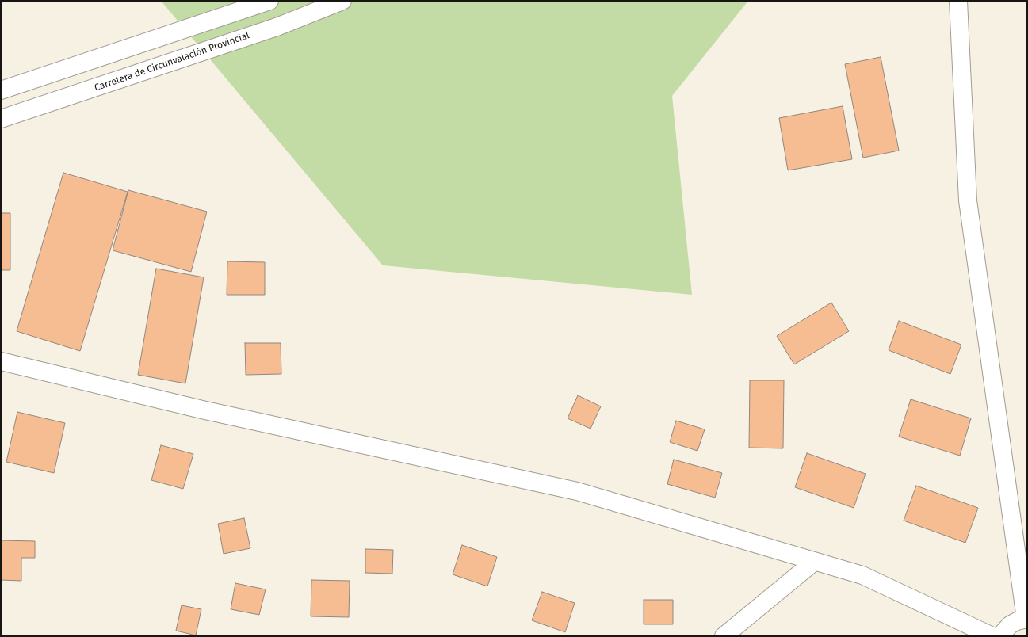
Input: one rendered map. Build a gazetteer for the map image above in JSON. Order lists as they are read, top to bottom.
{
  "streets": {
    "main road": ["Carretera de Circunvalación Provincial"]
  }
}
